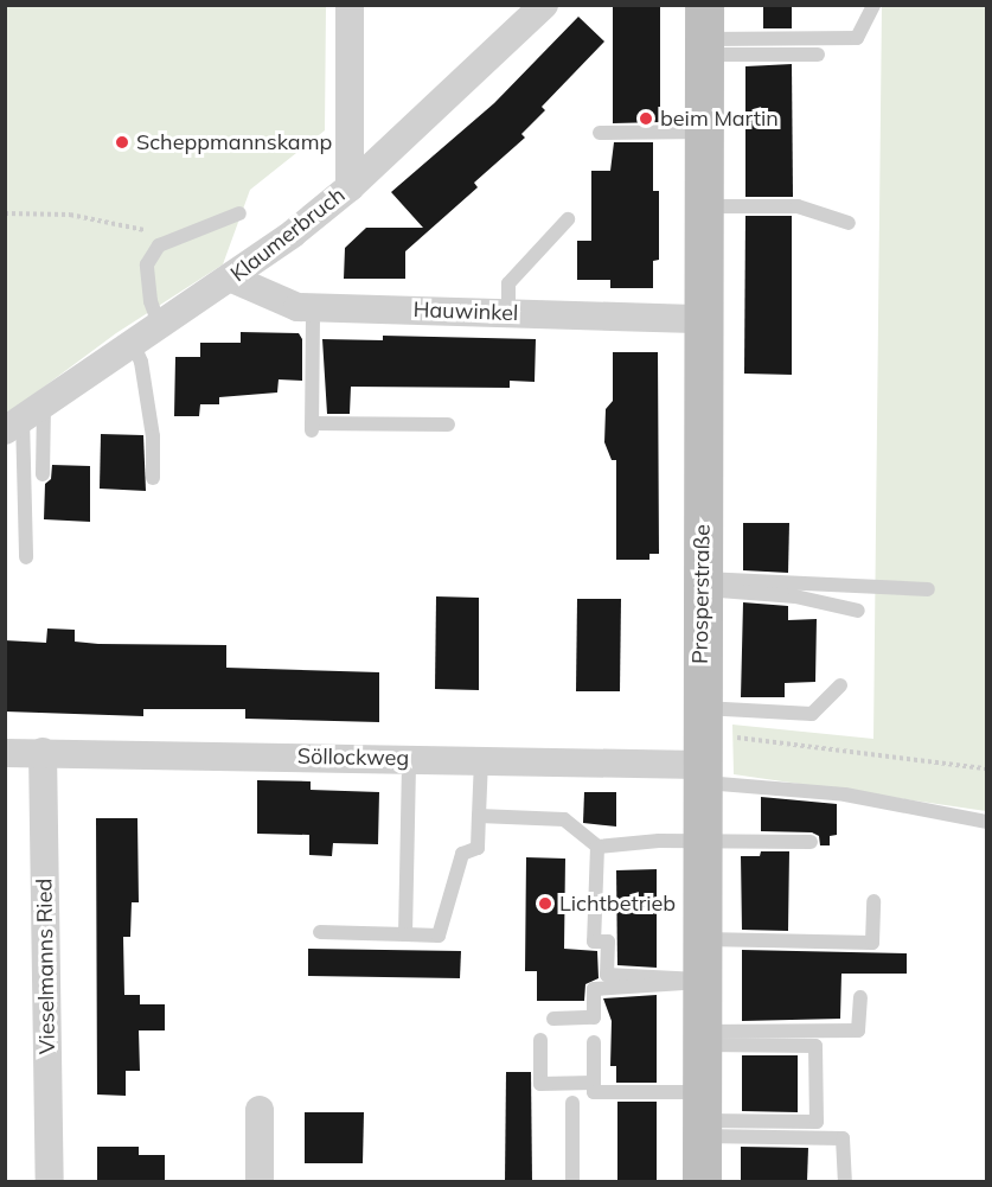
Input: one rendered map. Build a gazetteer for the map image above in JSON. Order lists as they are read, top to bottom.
{
  "streets": {
    "main road": ["Prosperstraße"],
    "street": [
      "Klaumerbruch",
      "Hauwinkel",
      "Söllockweg",
      "Vieselmanns Ried"
    ]
  },
  "crossings": [
    ["Klaumerbruch", "Hauwinkel"],
    ["Hauwinkel", "Prosperstraße"],
    ["Prosperstraße", "Söllockweg"],
    ["Söllockweg", "Vieselmanns Ried"]
  ],
  "places": ["beim Martin", "Scheppmannskamp", "Lichtbetrieb"]
}
